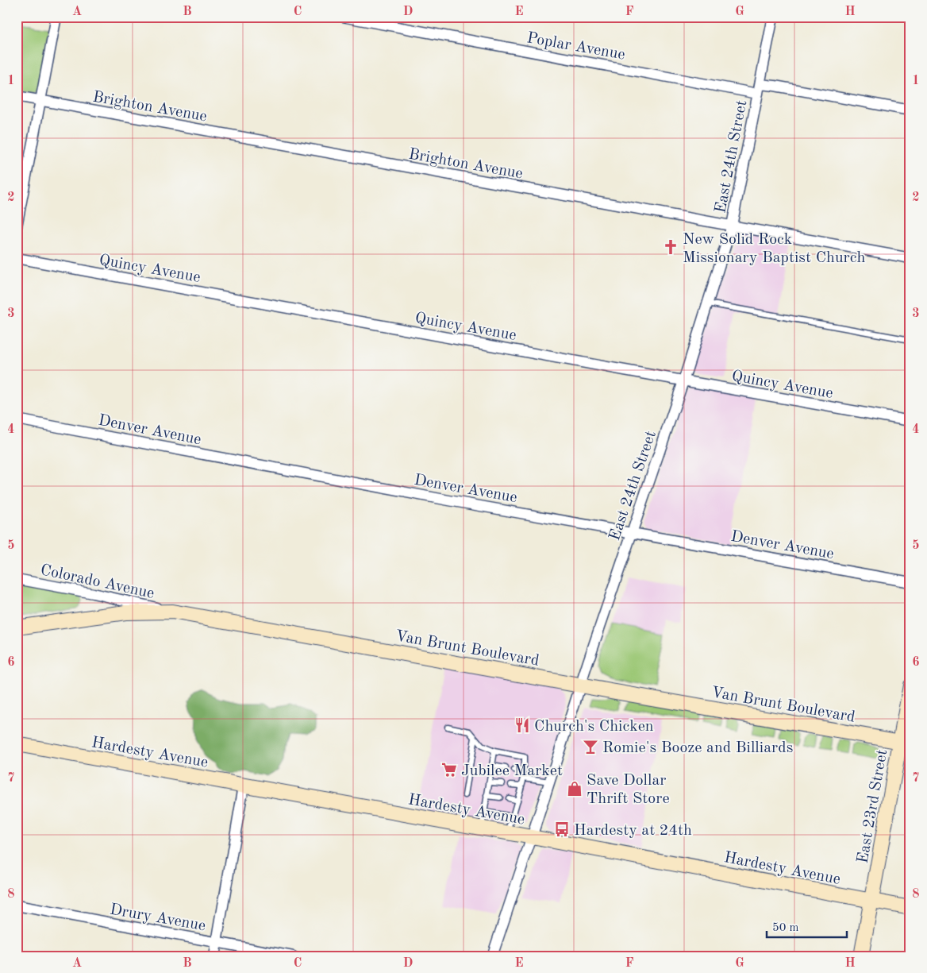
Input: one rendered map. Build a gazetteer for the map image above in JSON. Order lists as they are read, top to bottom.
{
  "streets": {
    "main road": ["Van Brunt Boulevard", "Hardesty Avenue", "East 23rd Street"],
    "street": [
      "Poplar Avenue",
      "Brighton Avenue",
      "East 24th Street",
      "Quincy Avenue",
      "Denver Avenue",
      "Colorado Avenue",
      "Drury Avenue"
    ]
  },
  "crossings": [
    ["Poplar Avenue", "East 24th Street"],
    ["Brighton Avenue", "East 24th Street"],
    ["East 24th Street", "Quincy Avenue"],
    ["East 24th Street", "Denver Avenue"],
    ["East 24th Street", "Van Brunt Boulevard"],
    ["East 24th Street", "Hardesty Avenue"],
    ["Colorado Avenue", "Van Brunt Boulevard"],
    ["Van Brunt Boulevard", "East 23rd Street"],
    ["Hardesty Avenue", "East 23rd Street"]
  ],
  "places": {
    "church": ["New Solid Rock Missionary Baptist Church"],
    "restaurant": ["Church's Chicken"],
    "bar": ["Romie's Booze and Billiards"],
    "supermarket": ["Jubilee Market"],
    "shop": ["Save Dollar Thrift Store"],
    "bus stop": ["Hardesty at 24th"]
  },
  "scale_bar": "50 m",
  "grid": {
    "columns": [
      "A",
      "B",
      "C",
      "D",
      "E",
      "F",
      "G",
      "H"
    ],
    "rows": [
      "1",
      "2",
      "3",
      "4",
      "5",
      "6",
      "7",
      "8"
    ]
  }
}
